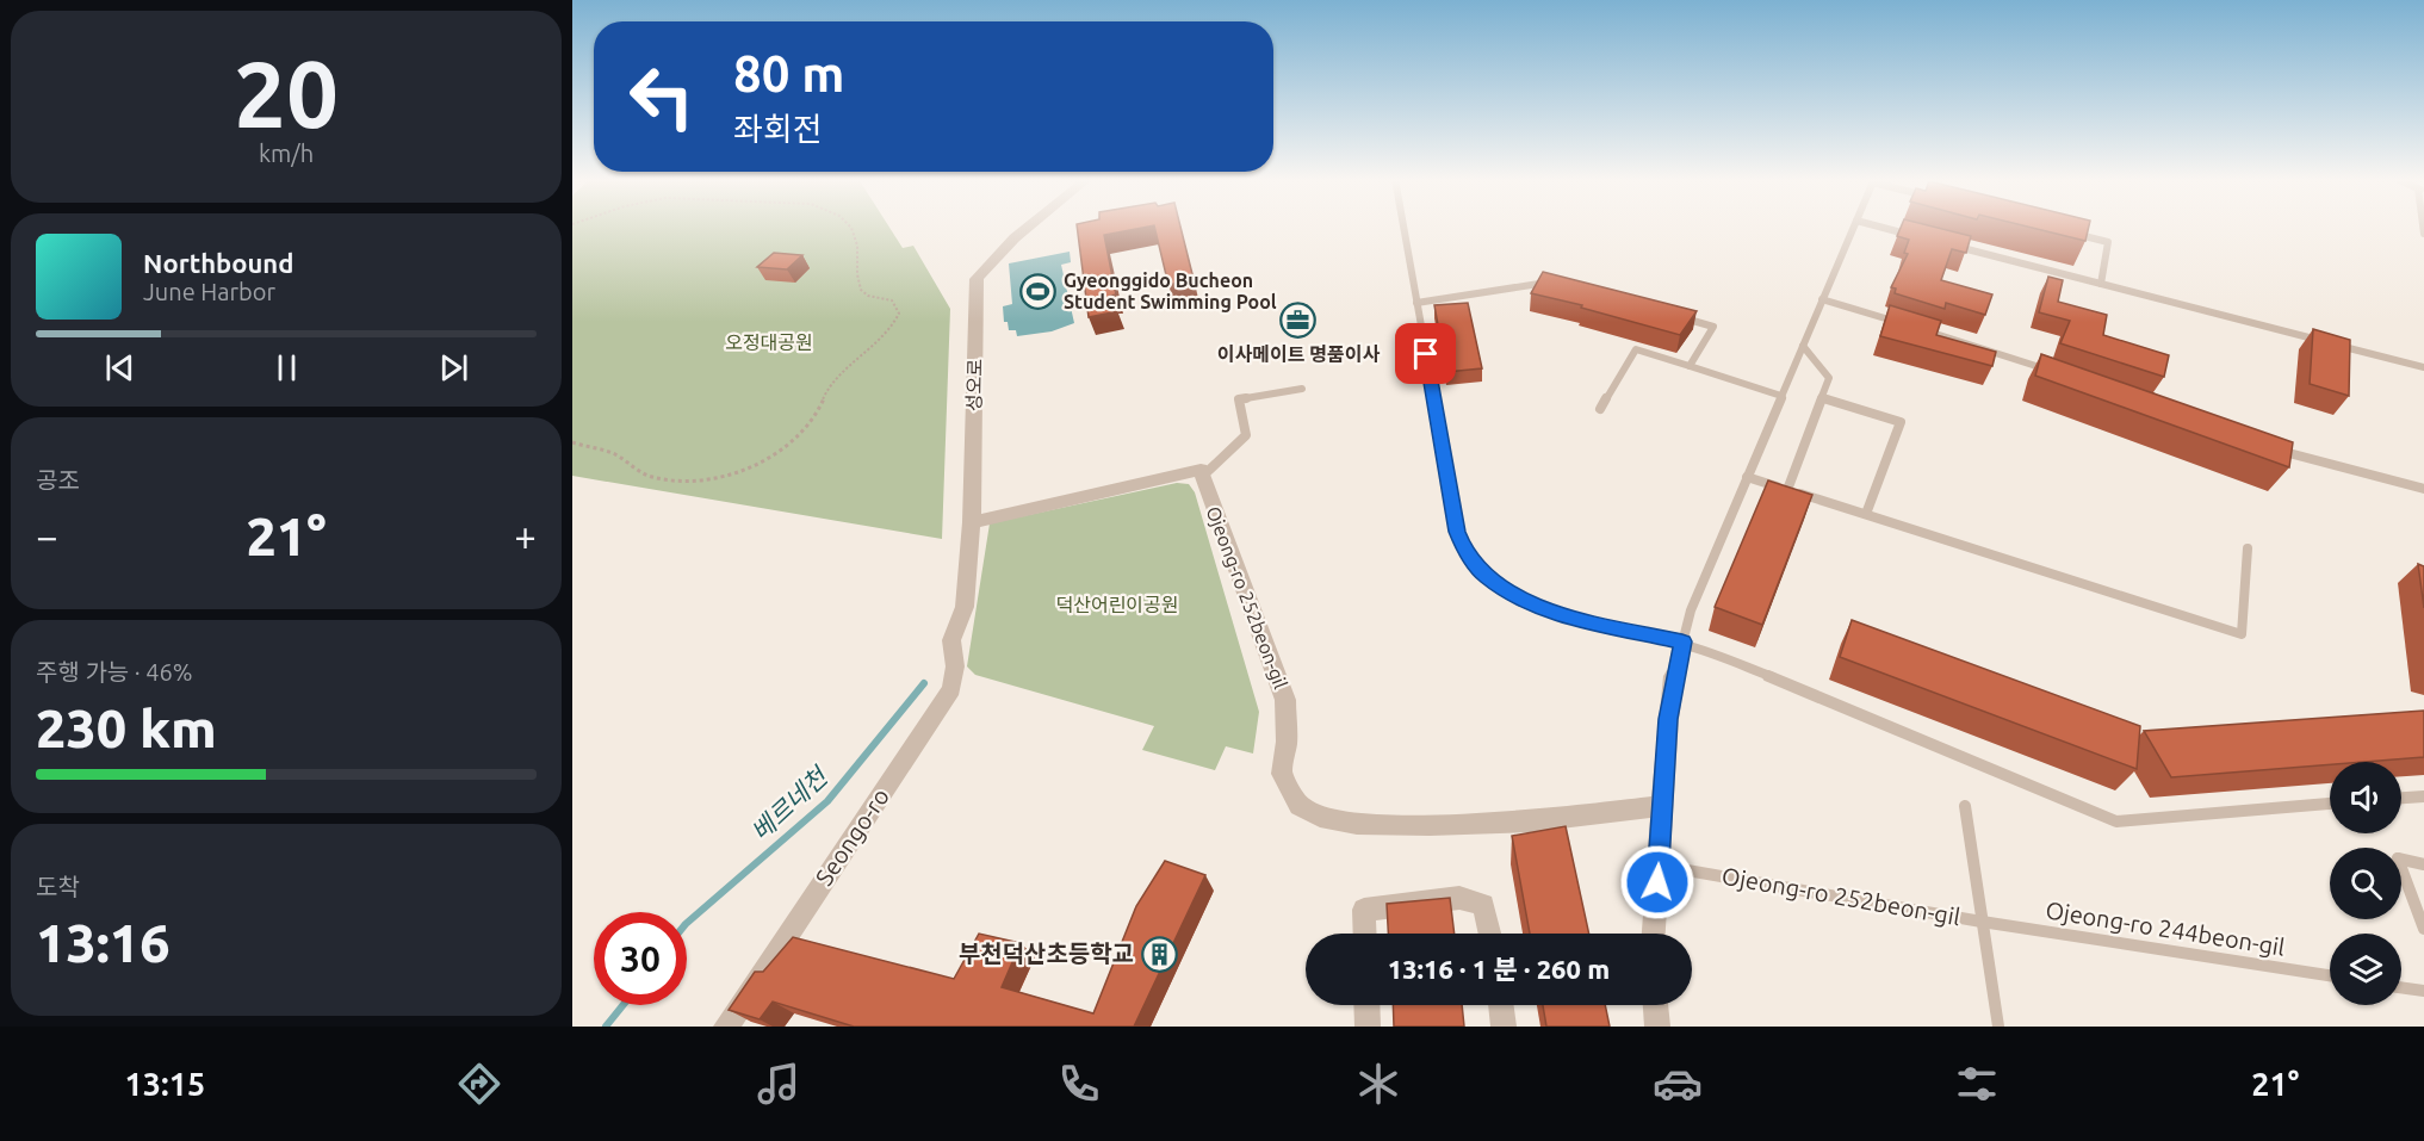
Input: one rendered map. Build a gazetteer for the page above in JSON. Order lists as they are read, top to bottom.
{
  "streets": {
    "street": ["성오로", "Ojeong-ro 252beon-gil", "Seongo-ro"],
    "lane": ["Ojeong-ro 244beon-gil"]
  },
  "crossings": [
    ["성오로", "Seongo-ro"],
    ["Ojeong-ro 252beon-gil", "Ojeong-ro 244beon-gil"]
  ],
  "water": ["베르네천"],
  "parks": ["오정대공원", "덕산어린이공원"],
  "places": {
    "sports": ["Gyeonggido Bucheon Student Swimming Pool"],
    "office": ["이사메이트 명품이사"],
    "building": ["부천덕산초등학교"]
  },
  "page": {
    "tile": [
      ["20", "km/h"],
      "공조",
      ["주행 가능 · 46%", "230 km"],
      ["도착", "13:16"]
    ],
    "turn": ["80 m", "좌회전"],
    "song": ["Northbound", "June Harbor"],
    "heat": ["−", "21°", "+"],
    "limit": "30",
    "trip": "13:16 · 1 분 · 260 m",
    "tabs": ["13:15", "21°"]
  }
}
